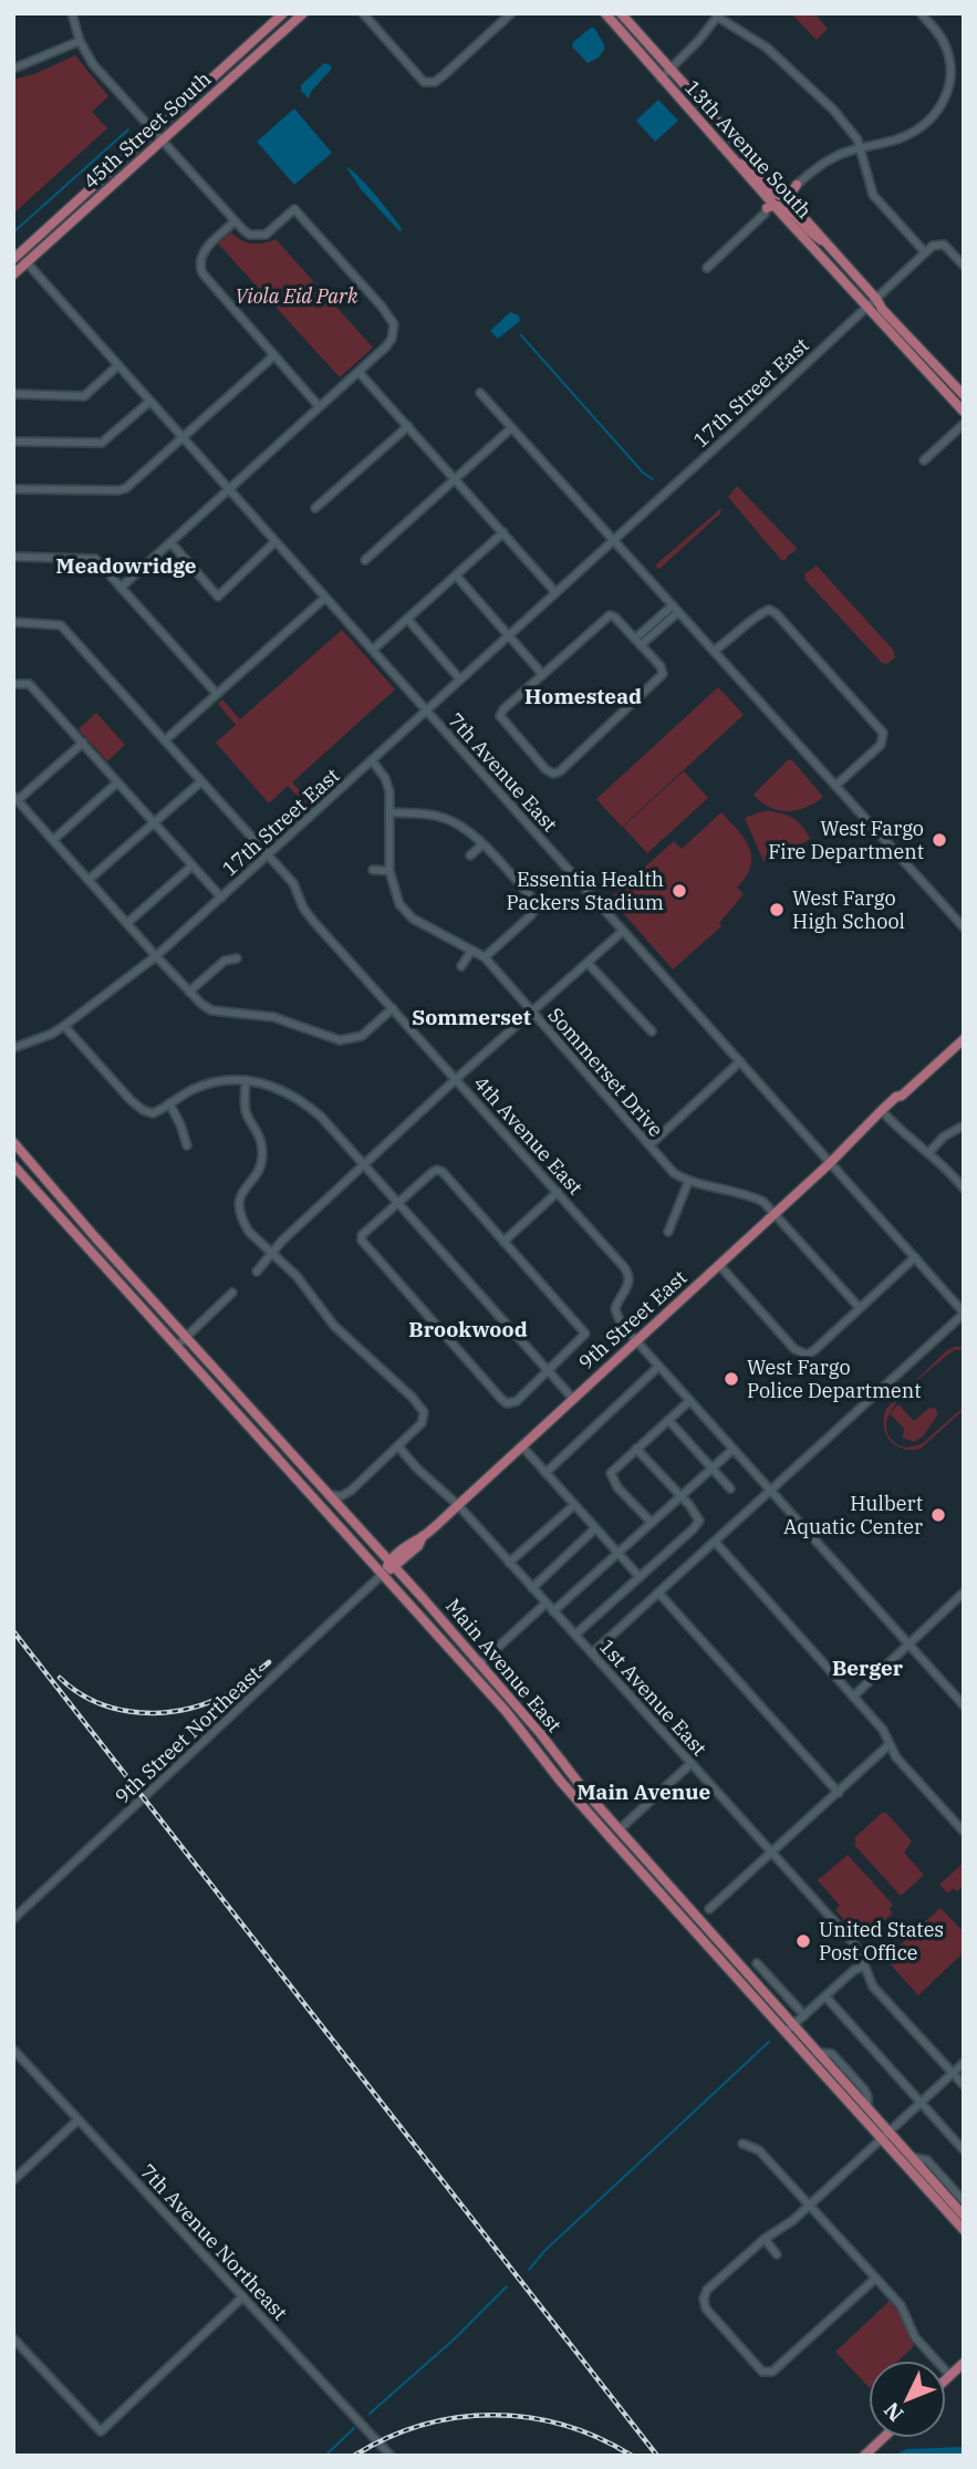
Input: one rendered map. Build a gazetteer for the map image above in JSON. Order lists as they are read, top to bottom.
{
  "streets": {
    "main road": [
      "45th Street South",
      "13th Avenue South",
      "9th Street East",
      "Main Avenue East"
    ],
    "street": [
      "17th Street East",
      "7th Avenue East",
      "Sommerset Drive",
      "4th Avenue East",
      "1st Avenue East",
      "9th Street Northeast",
      "7th Avenue Northeast"
    ]
  },
  "crossings": [
    ["45th Street South", "7th Avenue East"],
    ["13th Avenue South", "17th Street East"],
    ["17th Street East", "7th Avenue East"],
    ["17th Street East", "Sommerset Drive"],
    ["17th Street East", "4th Avenue East"],
    ["7th Avenue East", "9th Street East"],
    ["Sommerset Drive", "9th Street East"],
    ["4th Avenue East", "9th Street East"],
    ["9th Street East", "Main Avenue East"],
    ["9th Street East", "1st Avenue East"],
    ["9th Street East", "9th Street Northeast"],
    ["Main Avenue East", "9th Street Northeast"]
  ],
  "districts": [
    "Meadowridge",
    "Homestead",
    "Sommerset",
    "Brookwood",
    "Berger",
    "Main Avenue"
  ],
  "parks": ["Viola Eid Park"],
  "places": [
    "West Fargo Fire Department",
    "Essentia Health Packers Stadium",
    "West Fargo High School",
    "West Fargo Police Department",
    "Hulbert Aquatic Center",
    "United States Post Office"
  ],
  "north": "bottom left"
}
